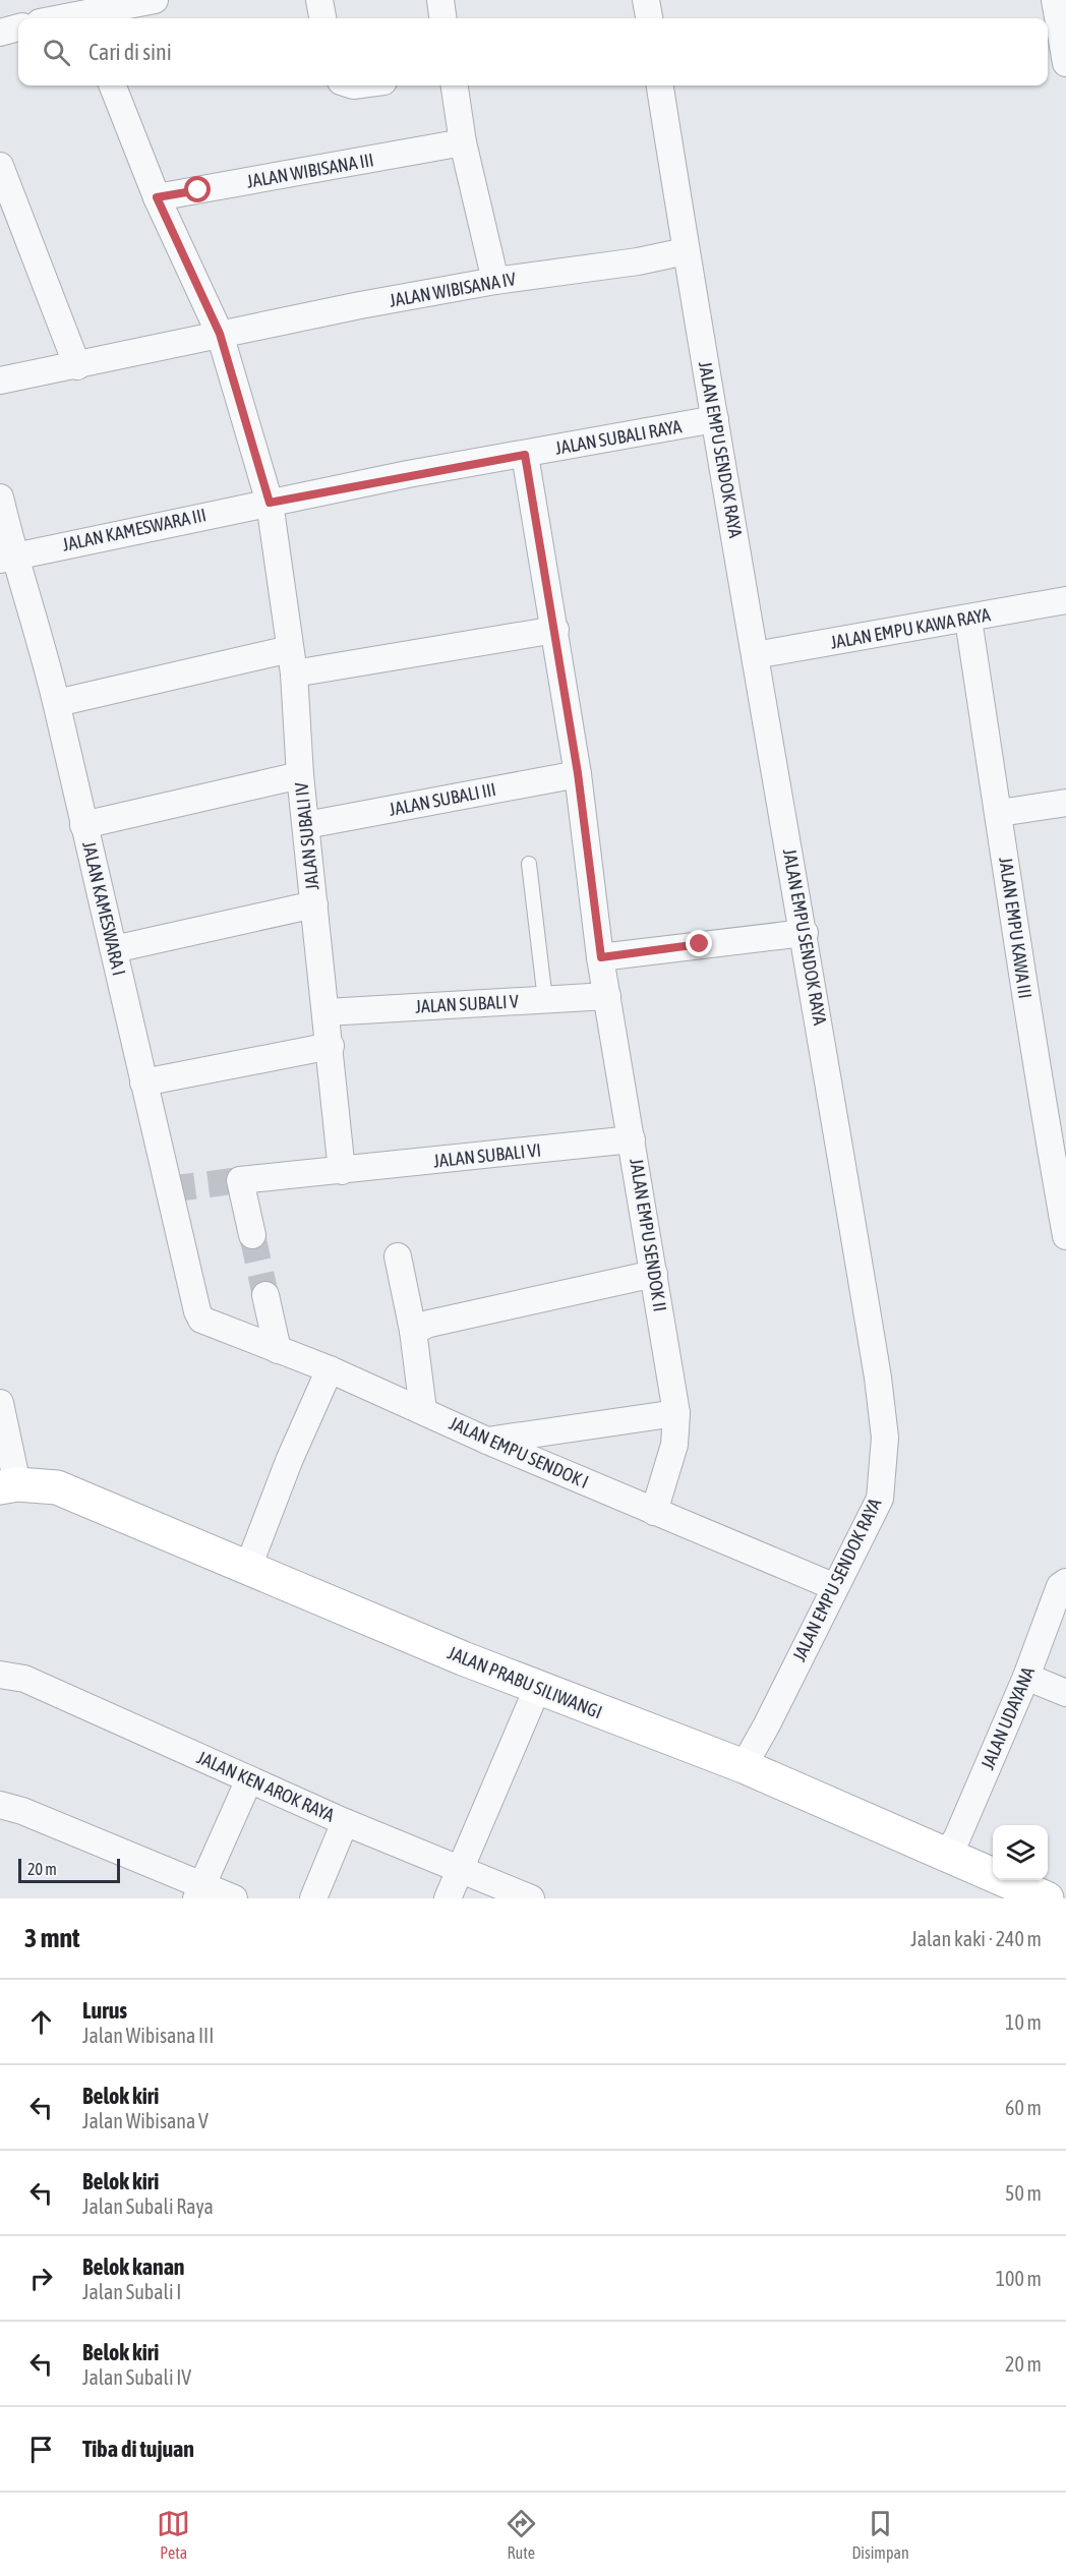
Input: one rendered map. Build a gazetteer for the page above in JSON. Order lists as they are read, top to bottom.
{
  "streets": {
    "street": [
      "JALAN WIBISANA III",
      "JALAN WIBISANA IV",
      "JALAN SUBALI RAYA",
      "JALAN EMPU SENDOK RAYA",
      "JALAN KAMESWARA III",
      "JALAN EMPU KAWA RAYA",
      "JALAN SUBALI III",
      "JALAN SUBALI IV",
      "JALAN KAMESWARA I",
      "JALAN EMPU KAWA III",
      "JALAN SUBALI V",
      "JALAN SUBALI VI",
      "JALAN EMPU SENDOK II",
      "JALAN EMPU SENDOK I",
      "JALAN PRABU SILIWANGI",
      "JALAN UDAYANA",
      "JALAN KEN AROK RAYA"
    ]
  },
  "crossings": [
    ["JALAN WIBISANA III", "JALAN SUBALI IV"],
    ["JALAN WIBISANA IV", "JALAN EMPU SENDOK RAYA"],
    ["JALAN WIBISANA IV", "JALAN SUBALI IV"],
    ["JALAN SUBALI RAYA", "JALAN EMPU SENDOK RAYA"],
    ["JALAN SUBALI RAYA", "JALAN KAMESWARA III"],
    ["JALAN SUBALI RAYA", "JALAN SUBALI IV"],
    ["JALAN SUBALI RAYA", "JALAN EMPU SENDOK II"],
    ["JALAN EMPU SENDOK RAYA", "JALAN EMPU KAWA RAYA"],
    ["JALAN EMPU SENDOK RAYA", "JALAN EMPU SENDOK I"],
    ["JALAN EMPU SENDOK RAYA", "JALAN PRABU SILIWANGI"],
    ["JALAN KAMESWARA III", "JALAN SUBALI IV"],
    ["JALAN KAMESWARA III", "JALAN KAMESWARA I"],
    ["JALAN EMPU KAWA RAYA", "JALAN EMPU KAWA III"],
    ["JALAN SUBALI III", "JALAN SUBALI IV"],
    ["JALAN SUBALI III", "JALAN EMPU SENDOK II"],
    ["JALAN SUBALI IV", "JALAN SUBALI V"],
    ["JALAN SUBALI IV", "JALAN SUBALI VI"],
    ["JALAN KAMESWARA I", "JALAN EMPU SENDOK I"],
    ["JALAN SUBALI V", "JALAN EMPU SENDOK II"],
    ["JALAN SUBALI VI", "JALAN EMPU SENDOK II"],
    ["JALAN EMPU SENDOK II", "JALAN EMPU SENDOK I"],
    ["JALAN PRABU SILIWANGI", "JALAN UDAYANA"]
  ],
  "scale_bar": "20 m",
  "page": {
    "search": "Cari di sini",
    "scale": "20 m",
    "heading": ["3 mnt", "Jalan kaki · 240 m"],
    "list": [
      ["Lurus", "Jalan Wibisana III", "10 m"],
      ["Belok kiri", "Jalan Wibisana V", "60 m"],
      ["Belok kiri", "Jalan Subali Raya", "50 m"],
      ["Belok kanan", "Jalan Subali I", "100 m"],
      ["Belok kiri", "Jalan Subali IV", "20 m"],
      "Tiba di tujuan"
    ],
    "nav": ["Peta", "Rute", "Disimpan"]
  }
}
